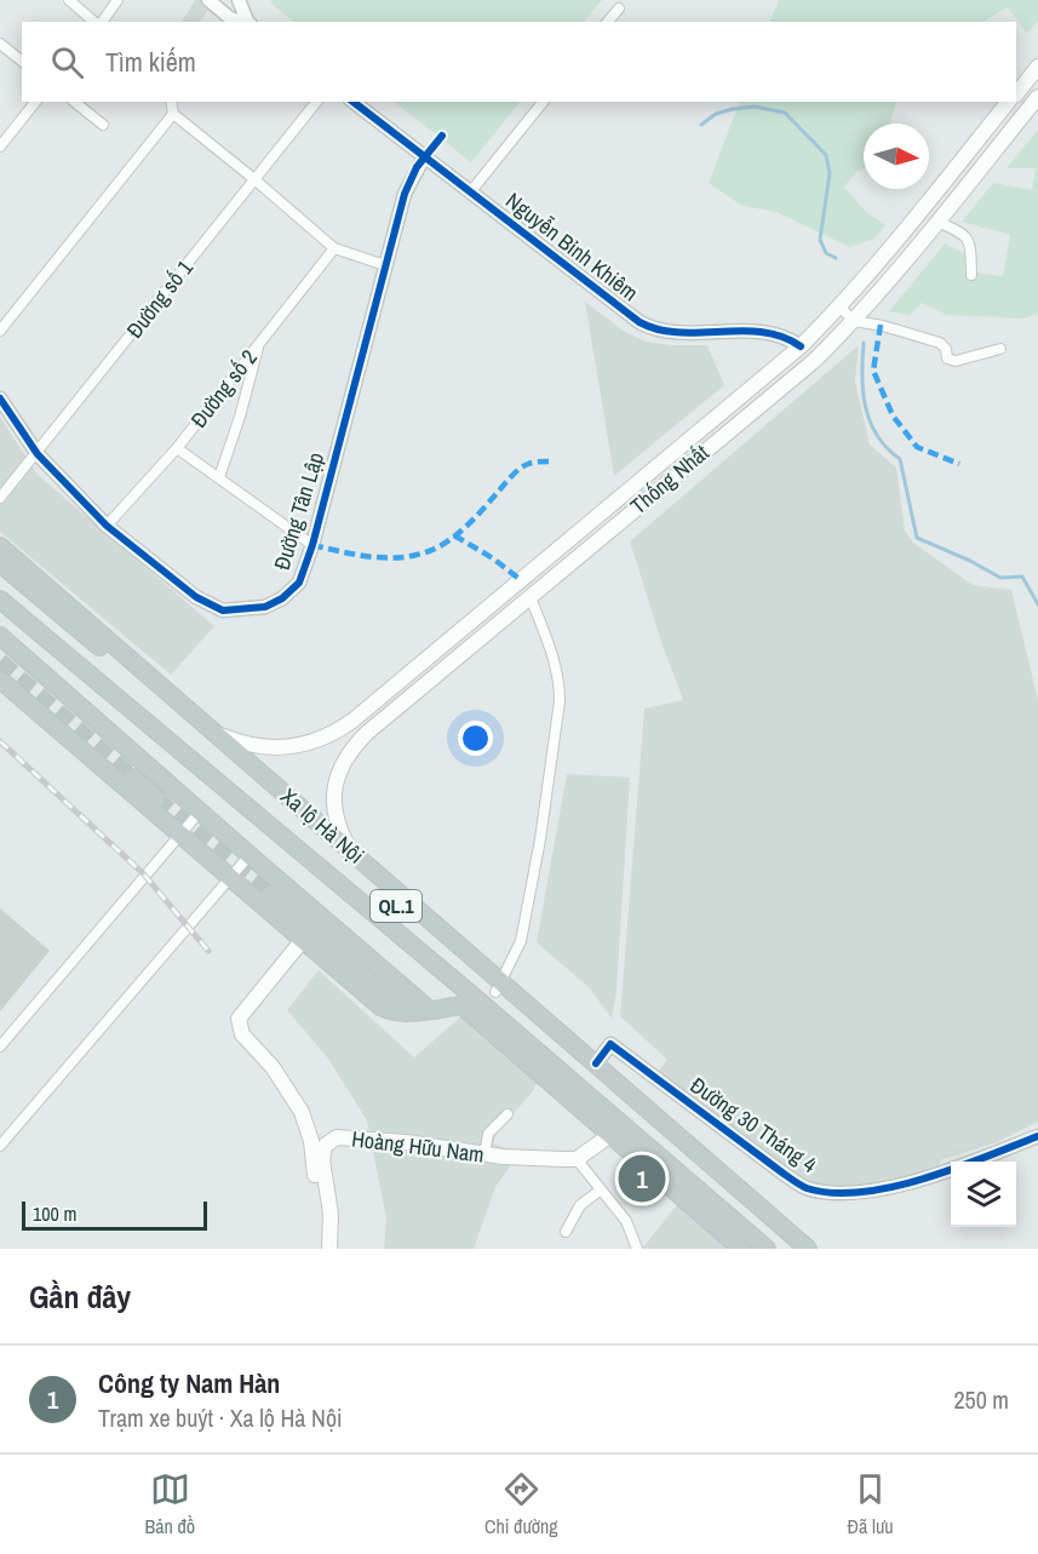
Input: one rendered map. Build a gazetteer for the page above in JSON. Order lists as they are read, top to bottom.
{
  "streets": {
    "highway": ["Xa lộ Hà Nội", "QL.1"],
    "main road": ["Thống Nhất", "Hoàng Hữu Nam"],
    "street": [
      "Nguyễn Bỉnh Khiêm",
      "Đường số 1",
      "Đường số 2",
      "Đường Tân Lập",
      "Đường 30 Tháng 4"
    ]
  },
  "crossings": [
    ["Nguyễn Bỉnh Khiêm", "Thống Nhất"],
    ["Nguyễn Bỉnh Khiêm", "Đường Tân Lập"],
    ["Đường số 1", "Đường Tân Lập"],
    ["Đường số 2", "Đường Tân Lập"],
    ["Thống Nhất", "Xa lộ Hà Nội"],
    ["Xa lộ Hà Nội", "Đường 30 Tháng 4"]
  ],
  "scale_bar": "100 m",
  "north": "right",
  "page": {
    "search": "Tìm kiếm",
    "pins": "1",
    "scale": "100 m",
    "heading": "Gần đây",
    "list": [
      {
        "mark": "1",
        "name": "Công ty Nam Hàn",
        "note": "Trạm xe buýt · Xa lộ Hà Nội",
        "value": "250 m"
      }
    ],
    "nav": ["Bản đồ", "Chỉ đường", "Đã lưu"]
  }
}
